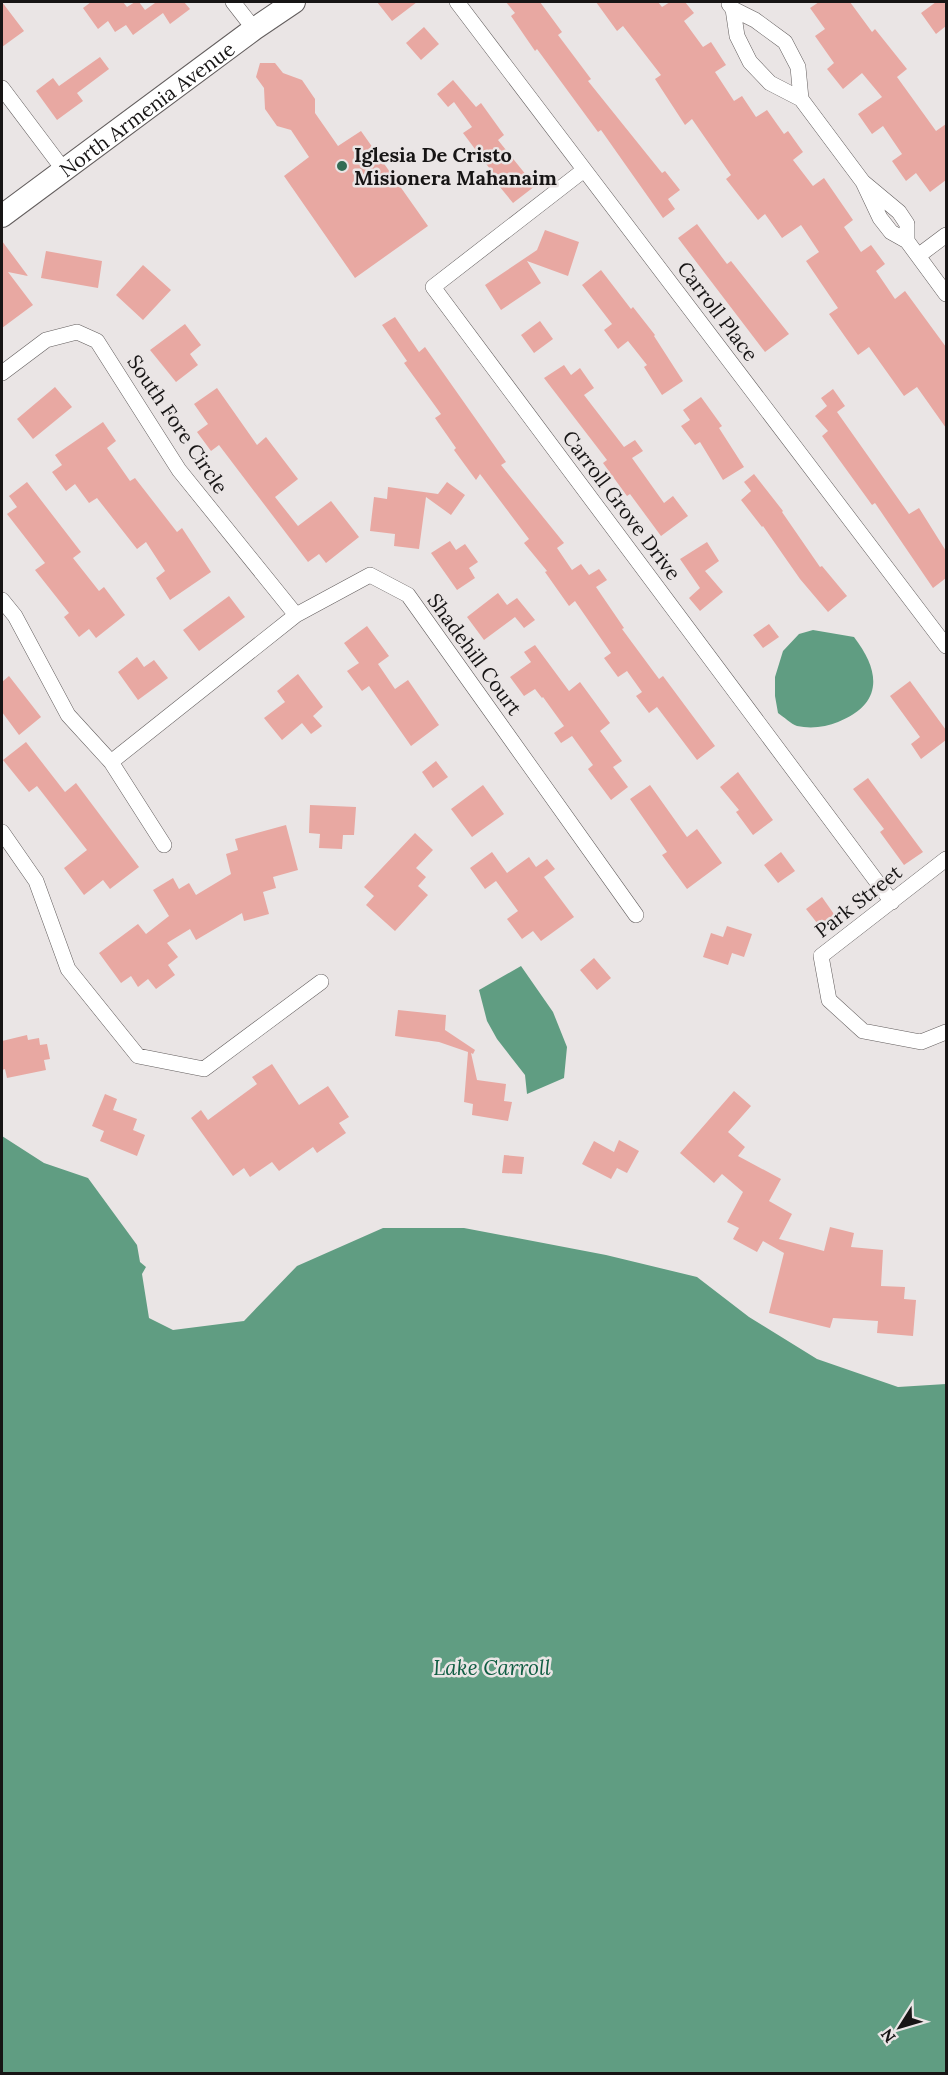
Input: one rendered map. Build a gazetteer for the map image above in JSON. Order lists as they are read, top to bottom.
{
  "streets": {
    "main road": ["North Armenia Avenue"],
    "street": [
      "Carroll Place",
      "South Fore Circle",
      "Carroll Grove Drive",
      "Shadehill Court",
      "Park Street"
    ]
  },
  "crossings": [
    ["Carroll Place", "Carroll Grove Drive"],
    ["South Fore Circle", "Shadehill Court"],
    ["Carroll Grove Drive", "Park Street"]
  ],
  "water": ["Lake Carroll"],
  "places": ["Iglesia De Cristo Misionera Mahanaim"],
  "north": "bottom left"
}
